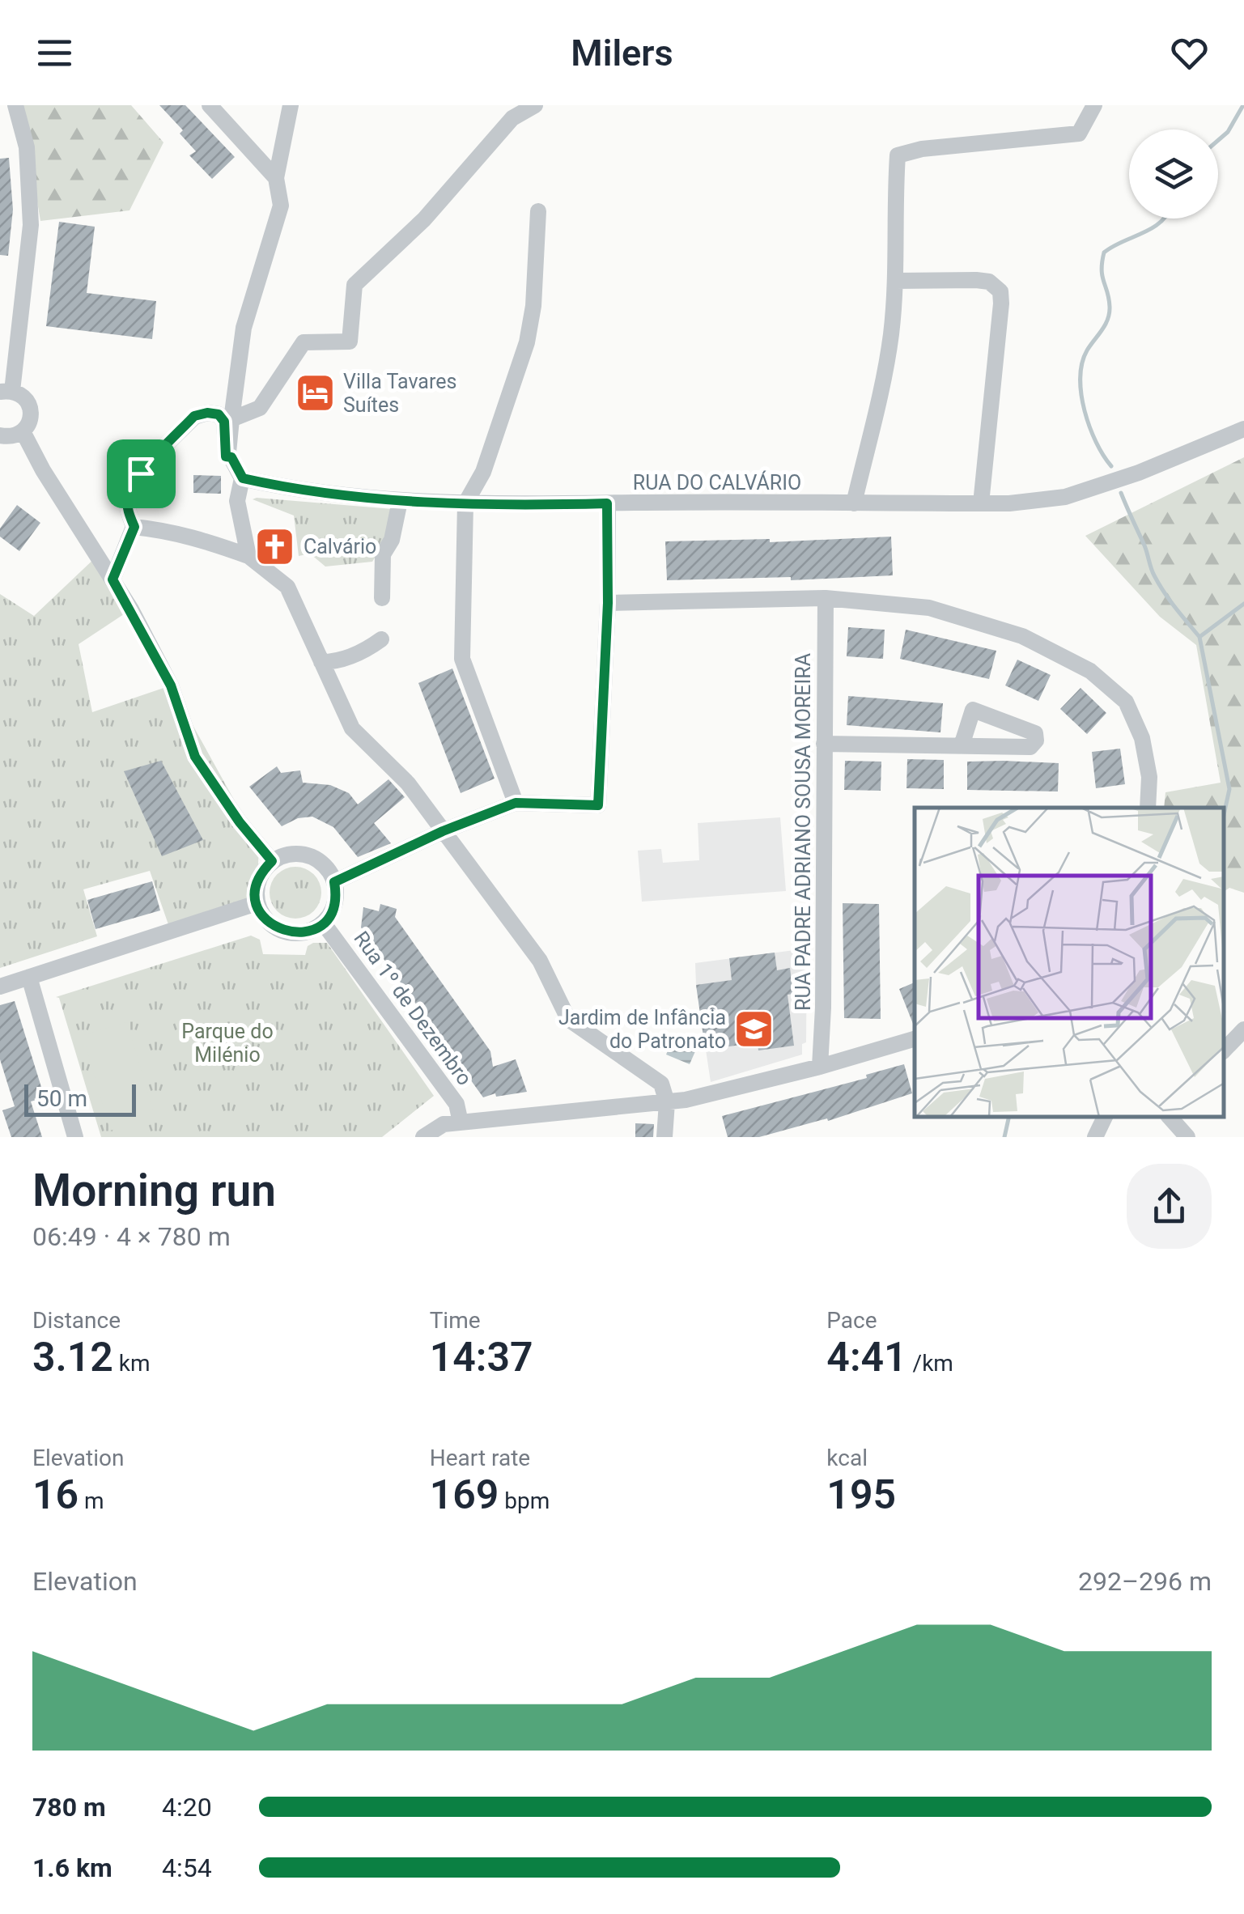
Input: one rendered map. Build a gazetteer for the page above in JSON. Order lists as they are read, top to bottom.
{
  "streets": {
    "street": ["RUA DO CALVÁRIO", "RUA PADRE ADRIANO SOUSA MOREIRA", "Rua 1º de Dezembro"]
  },
  "parks": ["Parque do Milénio"],
  "places": {
    "hotel": ["Villa Tavares Suítes"],
    "church": ["Calvário"],
    "school or university": ["Jardim de Infância do Patronato"]
  },
  "scale_bar": "50 m",
  "page": {
    "header": "Milers",
    "scale": "50 m",
    "heading": ["Morning run", "06:49 · 4 × 780 m"],
    "stats": [
      ["Distance", "3.12 km"],
      ["Time", "14:37"],
      ["Pace", "4:41 /km"],
      ["Elevation", "16 m"],
      ["Heart rate", "169 bpm"],
      ["kcal", "195"]
    ],
    "chart": ["Elevation", "292–296 m"],
    "list": [
      {
        "name": "780 m",
        "note": "4:20"
      },
      {
        "name": "1.6 km",
        "note": "4:54"
      }
    ]
  }
}
